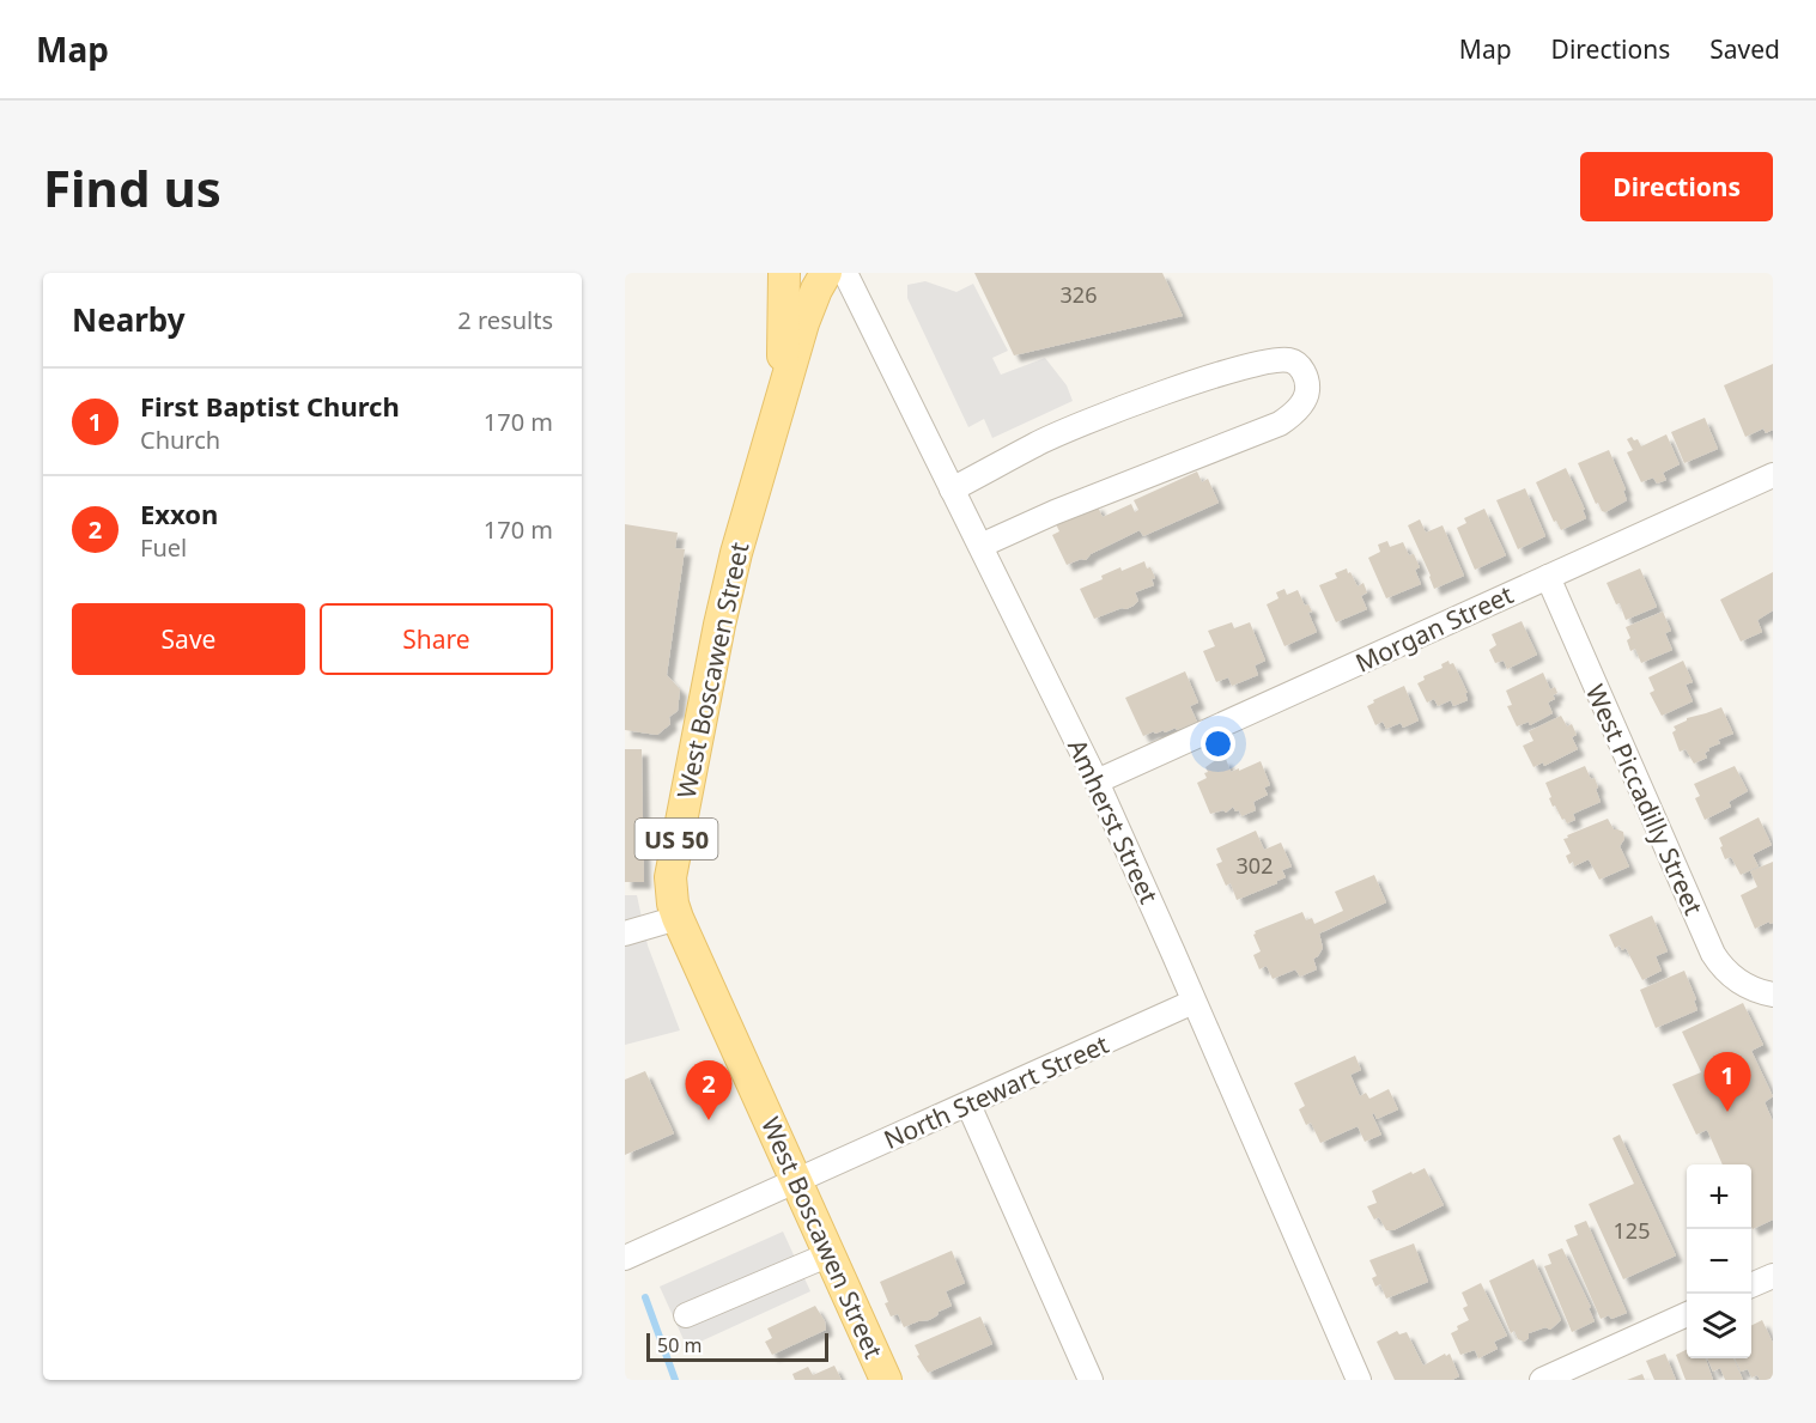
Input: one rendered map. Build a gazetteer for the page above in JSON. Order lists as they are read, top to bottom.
{
  "streets": {
    "main road": ["West Boscawen Street", "US 50"],
    "street": [
      "Morgan Street",
      "West Piccadilly Street",
      "Amherst Street",
      "North Stewart Street"
    ]
  },
  "crossings": [
    ["Morgan Street", "West Piccadilly Street"],
    ["Morgan Street", "Amherst Street"],
    ["West Boscawen Street", "US 50"],
    ["West Boscawen Street", "North Stewart Street"],
    ["Amherst Street", "North Stewart Street"]
  ],
  "house_numbers": ["326", "302", "125"],
  "scale_bar": "50 m",
  "page": {
    "header": "Map",
    "nav": ["Map", "Directions", "Saved"],
    "buttons": [
      "Directions",
      ["Save", "Share"]
    ],
    "title": "Find us",
    "heading": ["Nearby", "2 results"],
    "list": [
      {
        "mark": "1",
        "name": "First Baptist Church",
        "note": "Church",
        "value": "170 m"
      },
      {
        "mark": "2",
        "name": "Exxon",
        "note": "Fuel",
        "value": "170 m"
      }
    ],
    "pins": ["1", "2"],
    "map_buttons": ["+", "−"],
    "scale": "50 m"
  }
}
